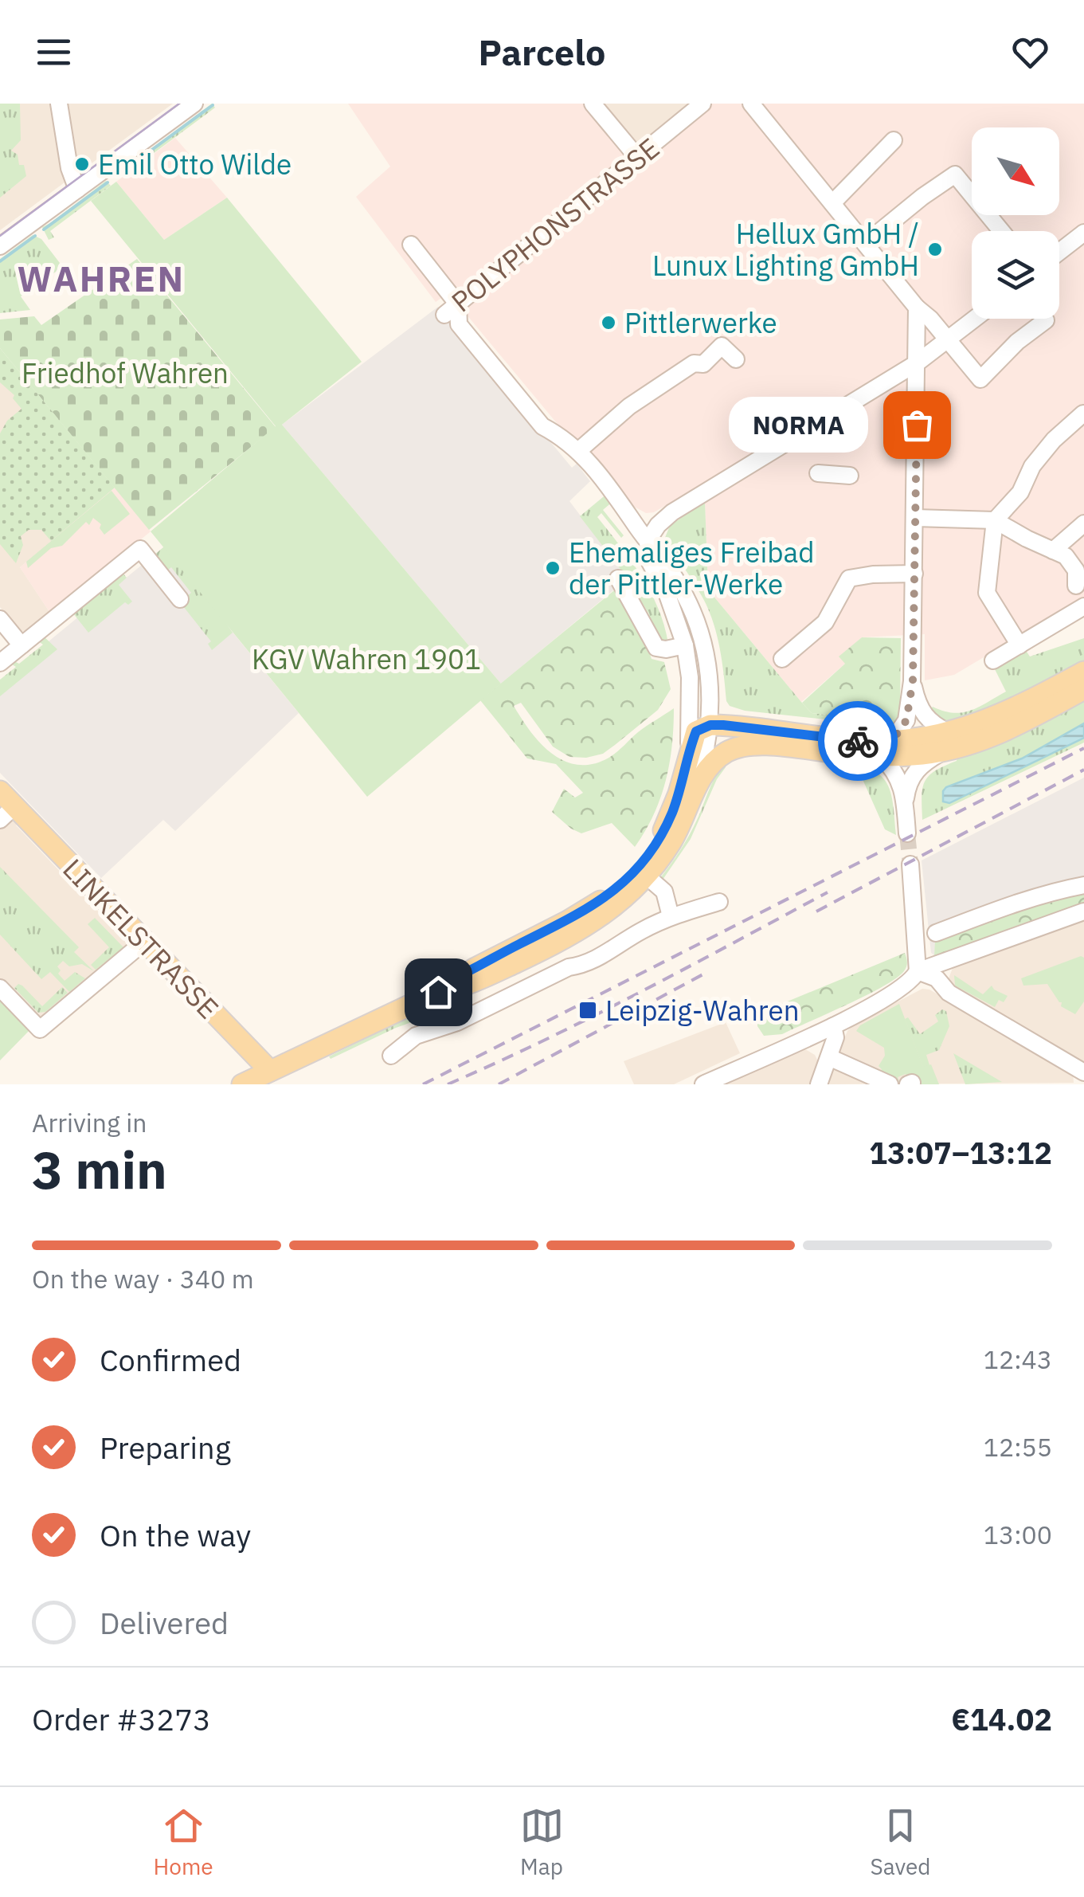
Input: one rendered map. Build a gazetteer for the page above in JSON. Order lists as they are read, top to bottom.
{
  "streets": {
    "main road": ["LINKELSTRASSE"],
    "street": ["POLYPHONSTRASSE"]
  },
  "districts": ["WAHREN"],
  "parks": ["Friedhof Wahren", "KGV Wahren 1901"],
  "places": {
    "other": [
      "Emil Otto Wilde",
      "Hellux GmbH / Lunux Lighting GmbH",
      "Pittlerwerke",
      "NORMA",
      "Ehemaliges Freibad der Pittler-Werke"
    ],
    "transit": ["Leipzig-Wahren"]
  },
  "north": "bottom right",
  "page": {
    "header": "Parcelo",
    "bubble": "NORMA",
    "heading": ["3 min", "Arriving in", "13:07–13:12"],
    "panel": ["Order #3273", "€14.02"],
    "bar": "On the way · 340 m",
    "list": [
      ["Confirmed", "12:43"],
      ["Preparing", "12:55"],
      ["On the way", "13:00"],
      "Delivered"
    ],
    "tabs": ["Home", "Map", "Saved"]
  }
}
